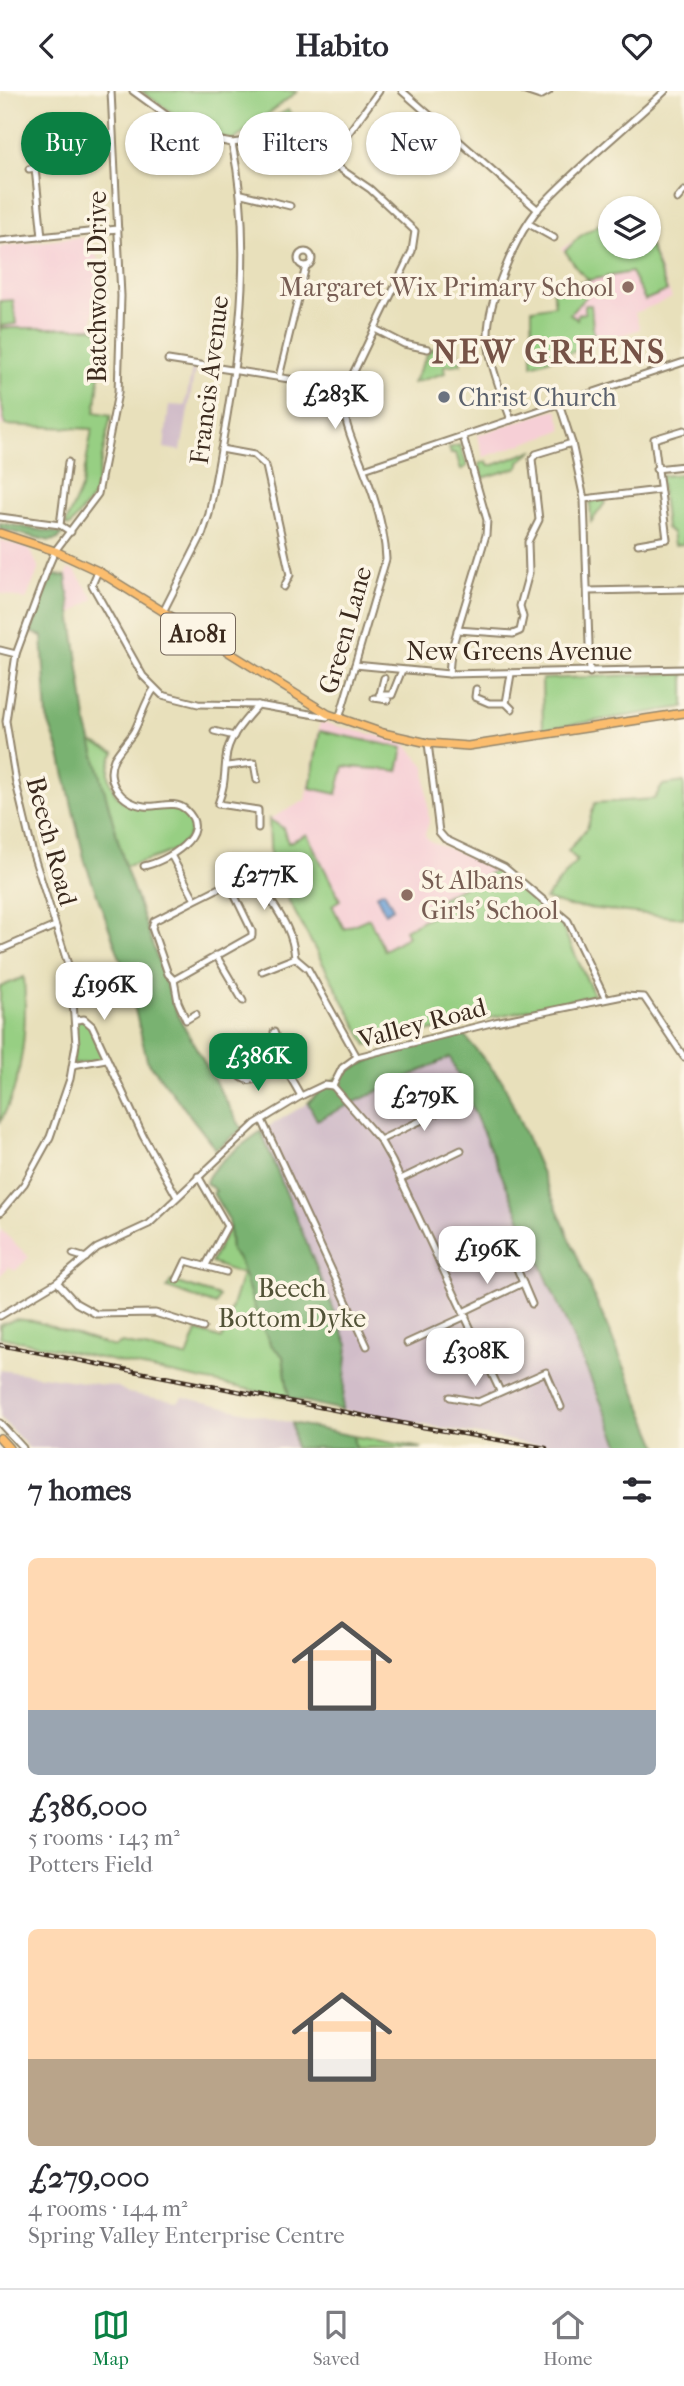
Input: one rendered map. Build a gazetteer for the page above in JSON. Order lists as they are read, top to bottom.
{
  "streets": {
    "main road": ["A1081"],
    "street": [
      "Batchwood Drive",
      "Francis Avenue",
      "Green Lane",
      "New Greens Avenue",
      "Beech Road",
      "Valley Road"
    ]
  },
  "crossings": [
    ["Batchwood Drive", "A1081"],
    ["Batchwood Drive", "Beech Road"],
    ["Francis Avenue", "Green Lane"],
    ["Francis Avenue", "A1081"],
    ["Green Lane", "A1081"],
    ["Green Lane", "New Greens Avenue"],
    ["A1081", "Beech Road"]
  ],
  "districts": ["NEW GREENS"],
  "parks": ["Beech Bottom Dyke"],
  "places": ["Margaret Wix Primary School", "Christ Church", "St Albans Girls' School"],
  "page": {
    "header": "Habito",
    "chip": [
      "Buy",
      "Rent",
      "Filters",
      "New"
    ],
    "price": [
      "£283K",
      "£277K",
      "£196K",
      "£386K",
      "£279K",
      "£196K",
      "£308K"
    ],
    "heading": "7 homes",
    "list": [
      {
        "name": "£386,000",
        "note": "5 rooms · 143 m² · Potters Field"
      },
      {
        "name": "£279,000",
        "note": "4 rooms · 144 m² · Spring Valley Enterprise Centre"
      }
    ],
    "tabs": ["Map", "Saved", "Home"]
  }
}
